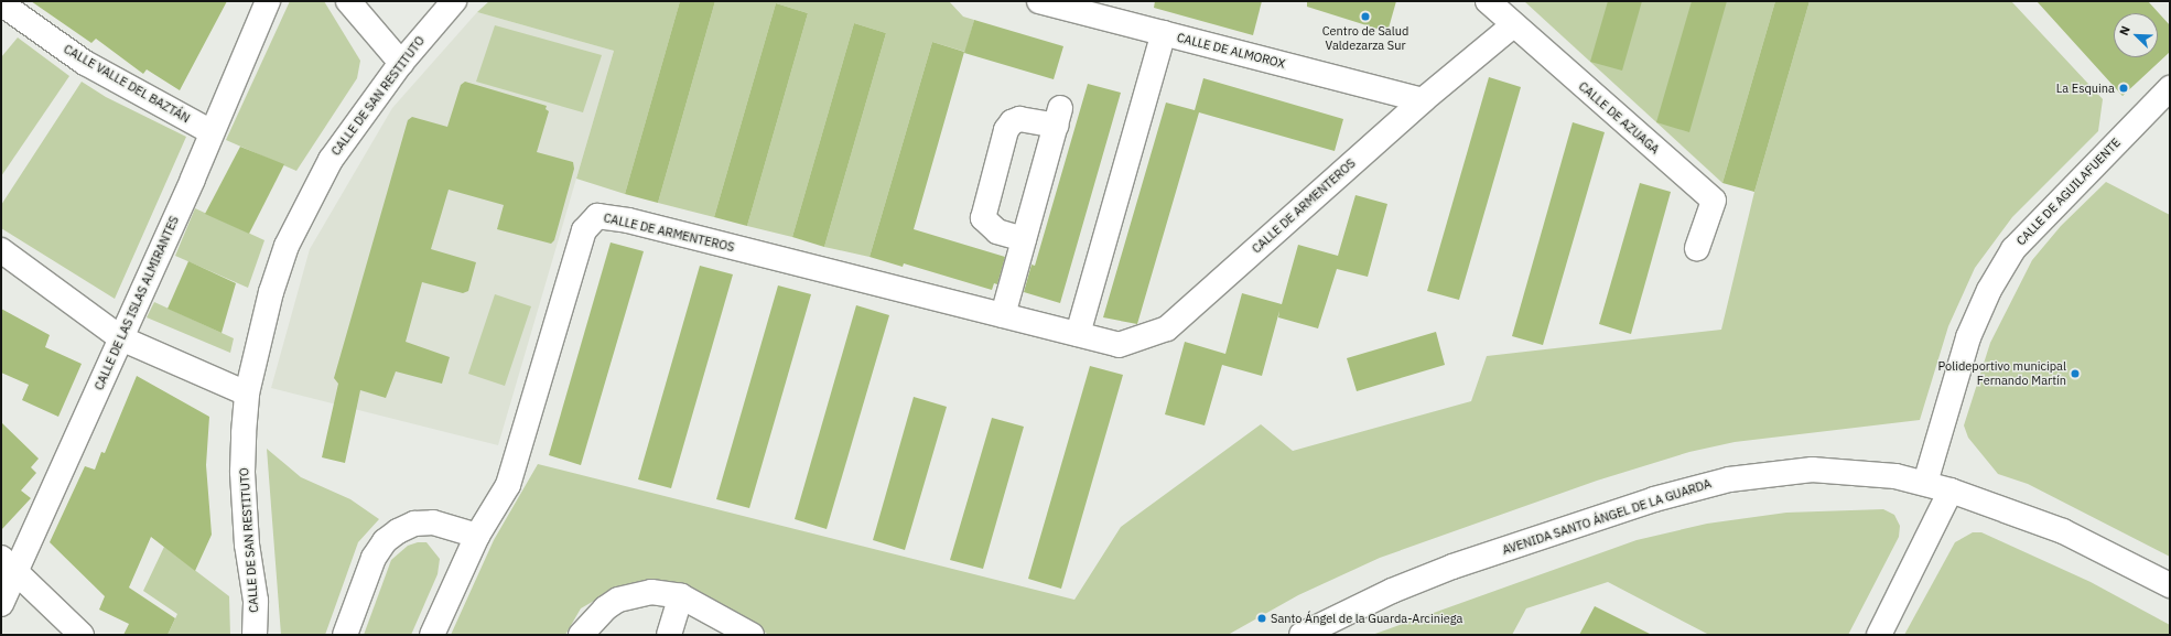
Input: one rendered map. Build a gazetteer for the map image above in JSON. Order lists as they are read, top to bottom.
{
  "streets": {
    "street": [
      "CALLE DE ALMOROX",
      "CALLE VALLE DEL BAZTÁN",
      "CALLE DE SAN RESTITUTO",
      "CALLE DE AZUAGA",
      "CALLE DE AGUILAFUENTE",
      "CALLE DE ARMENTEROS",
      "CALLE DE LAS ISLAS ALMIRANTES",
      "AVENIDA SANTO ÁNGEL DE LA GUARDA"
    ]
  },
  "crossings": [
    ["CALLE DE ALMOROX", "CALLE DE ARMENTEROS"],
    ["CALLE VALLE DEL BAZTÁN", "CALLE DE LAS ISLAS ALMIRANTES"],
    ["CALLE DE AZUAGA", "CALLE DE ARMENTEROS"],
    ["CALLE DE AGUILAFUENTE", "AVENIDA SANTO ÁNGEL DE LA GUARDA"]
  ],
  "places": [
    "Centro de Salud Valdezarza Sur",
    "La Esquina",
    "Polideportivo municipal Fernando Martín",
    "Santo Ángel de la Guarda-Arciniega"
  ],
  "north": "top left"
}
